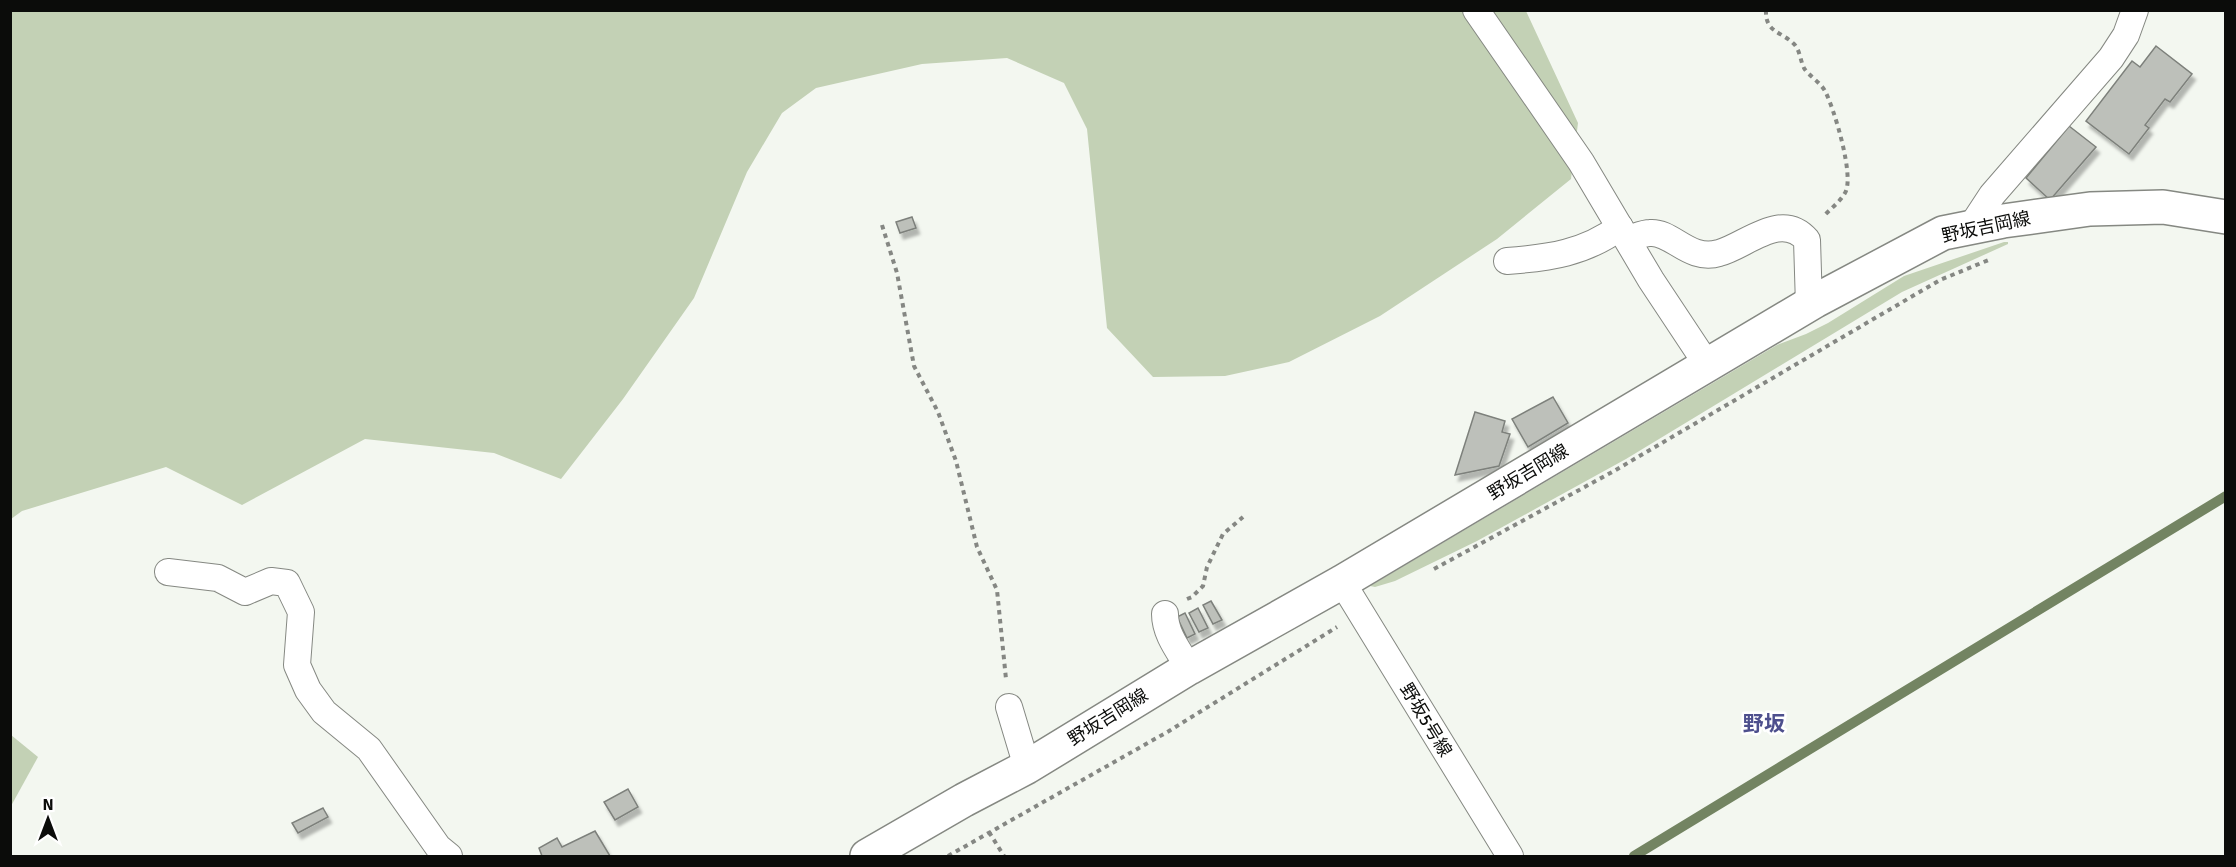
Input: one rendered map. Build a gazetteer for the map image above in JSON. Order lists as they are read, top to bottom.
{
  "streets": {
    "street": ["野坂吉岡線", "野坂5号線"]
  },
  "crossings": [
    ["野坂吉岡線", "野坂5号線"]
  ],
  "districts": ["野坂"],
  "north": "top"
}
